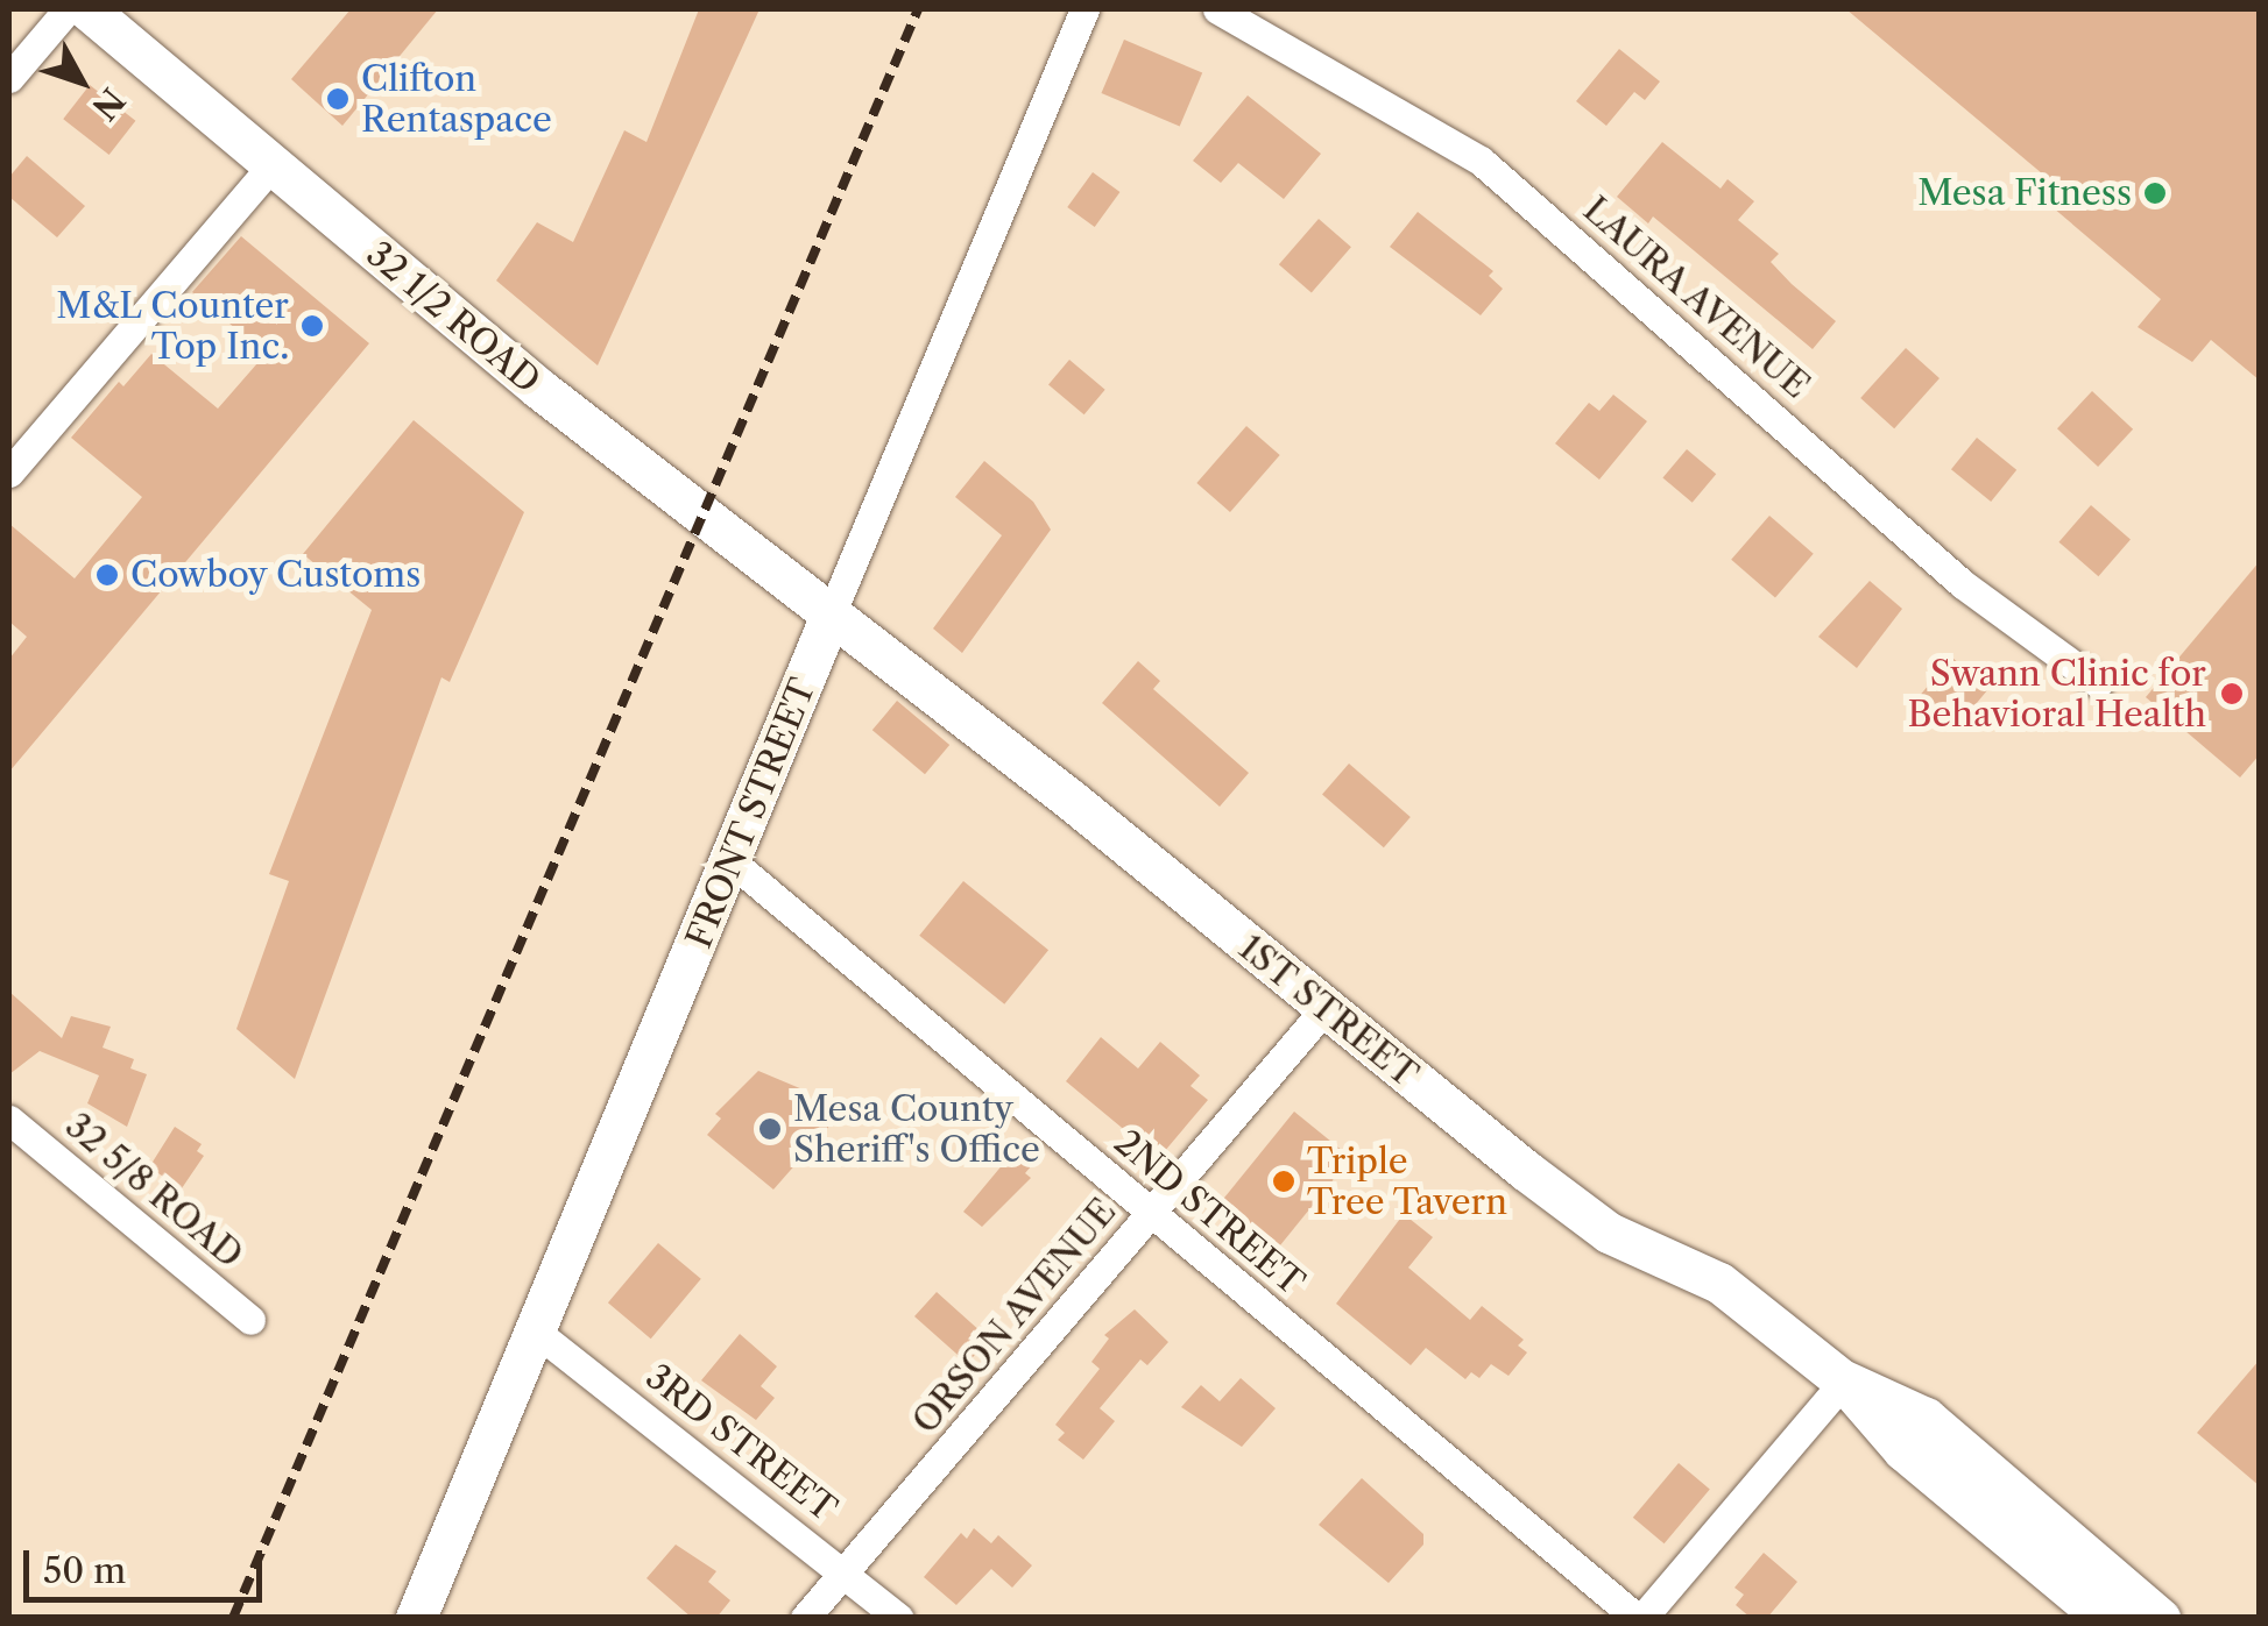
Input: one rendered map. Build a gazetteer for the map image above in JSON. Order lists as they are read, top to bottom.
{
  "streets": {
    "street": [
      "LAURA AVENUE",
      "32 1/2 ROAD",
      "FRONT STREET",
      "1ST STREET",
      "32 5/8 ROAD",
      "2ND STREET",
      "ORSON AVENUE",
      "3RD STREET"
    ]
  },
  "crossings": [
    ["32 1/2 ROAD", "FRONT STREET"],
    ["32 1/2 ROAD", "1ST STREET"],
    ["FRONT STREET", "1ST STREET"],
    ["FRONT STREET", "2ND STREET"],
    ["FRONT STREET", "3RD STREET"],
    ["1ST STREET", "ORSON AVENUE"],
    ["2ND STREET", "ORSON AVENUE"],
    ["ORSON AVENUE", "3RD STREET"]
  ],
  "places": [
    "Clifton Rentaspace",
    "Mesa Fitness",
    "M&L Counter Top Inc.",
    "Cowboy Customs",
    "Swann Clinic for Behavioral Health",
    "Mesa County Sheriff's Office",
    "Triple Tree Tavern"
  ],
  "scale_bar": "50 m",
  "north": "bottom right"
}
